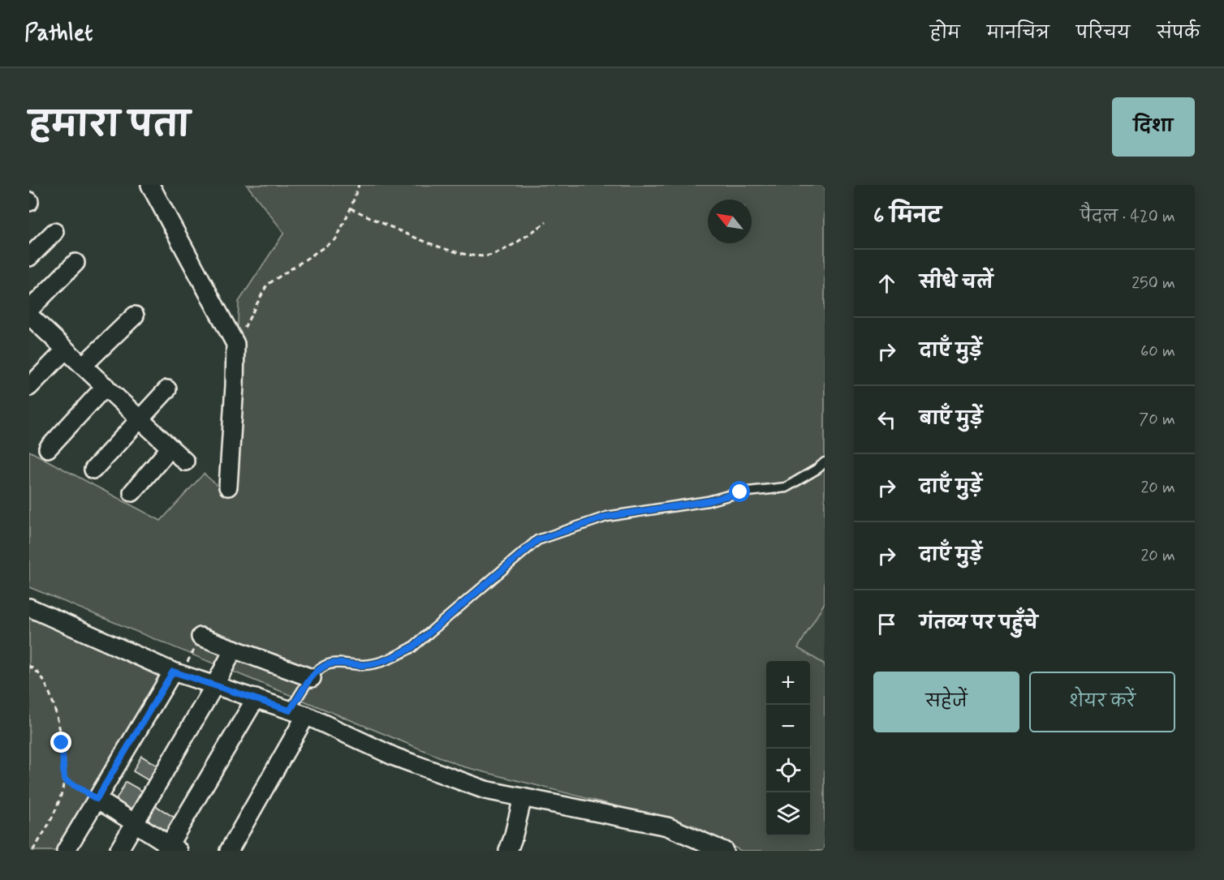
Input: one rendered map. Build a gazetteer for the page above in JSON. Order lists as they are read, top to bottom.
{
  "north": "top left",
  "page": {
    "header": "Pathlet",
    "nav": [
      "होम",
      "मानचित्र",
      "परिचय",
      "संपर्क"
    ],
    "title": "हमारा पता",
    "buttons": [
      "दिशा",
      ["सहेजें", "शेयर करें"]
    ],
    "heading": ["6 मिनट", "पैदल · 420 m"],
    "list": [
      ["सीधे चलें", "250 m"],
      ["दाएँ मुड़ें", "60 m"],
      ["बाएँ मुड़ें", "70 m"],
      ["दाएँ मुड़ें", "20 m"],
      ["दाएँ मुड़ें", "20 m"],
      "गंतव्य पर पहुँचे"
    ],
    "map_buttons": ["+", "−"]
  }
}
